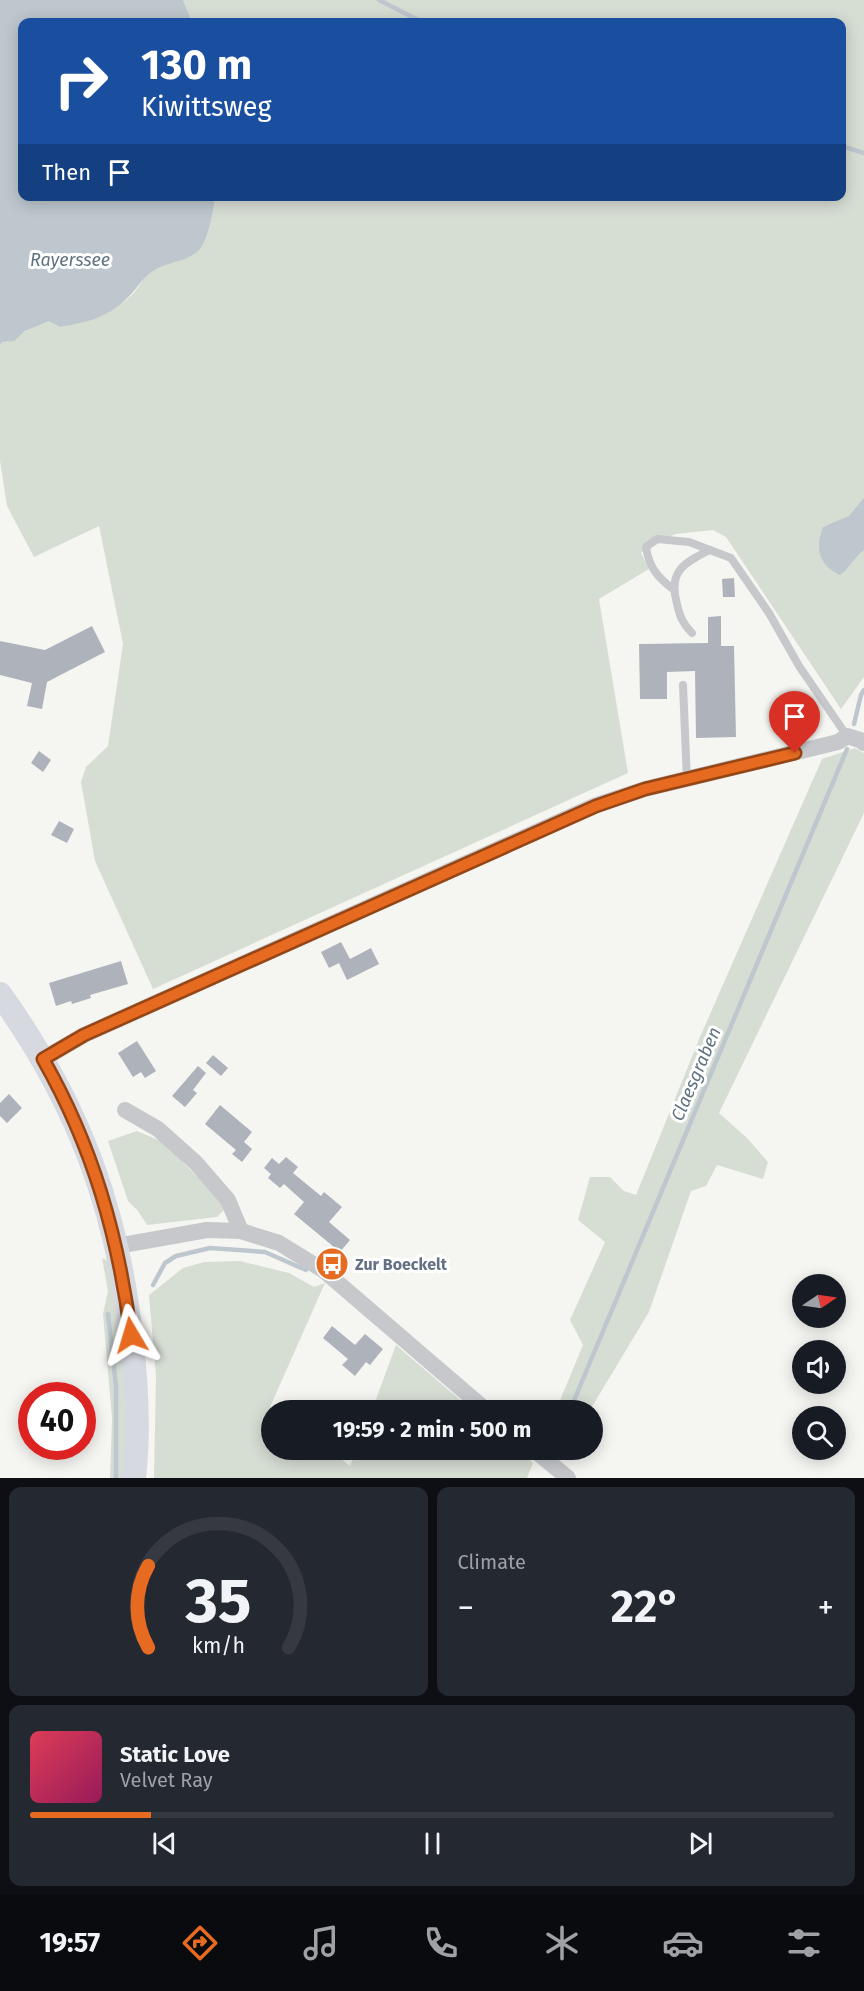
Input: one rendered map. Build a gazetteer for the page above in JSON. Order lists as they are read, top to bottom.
{
  "water": ["Rayerssee", "Claesgraben"],
  "places": {
    "bus stop": ["Zur Boeckelt"]
  },
  "north": "right",
  "page": {
    "turn": ["130 m", "Kiwittsweg"],
    "then": "Then",
    "limit": "40",
    "trip": "19:59 · 2 min · 500 m",
    "tile": "Climate",
    "heat": ["−", "22°", "+"],
    "song": ["Static Love", "Velvet Ray"],
    "tabs": "19:57",
    "gauge": ["35", "km/h"]
  }
}
